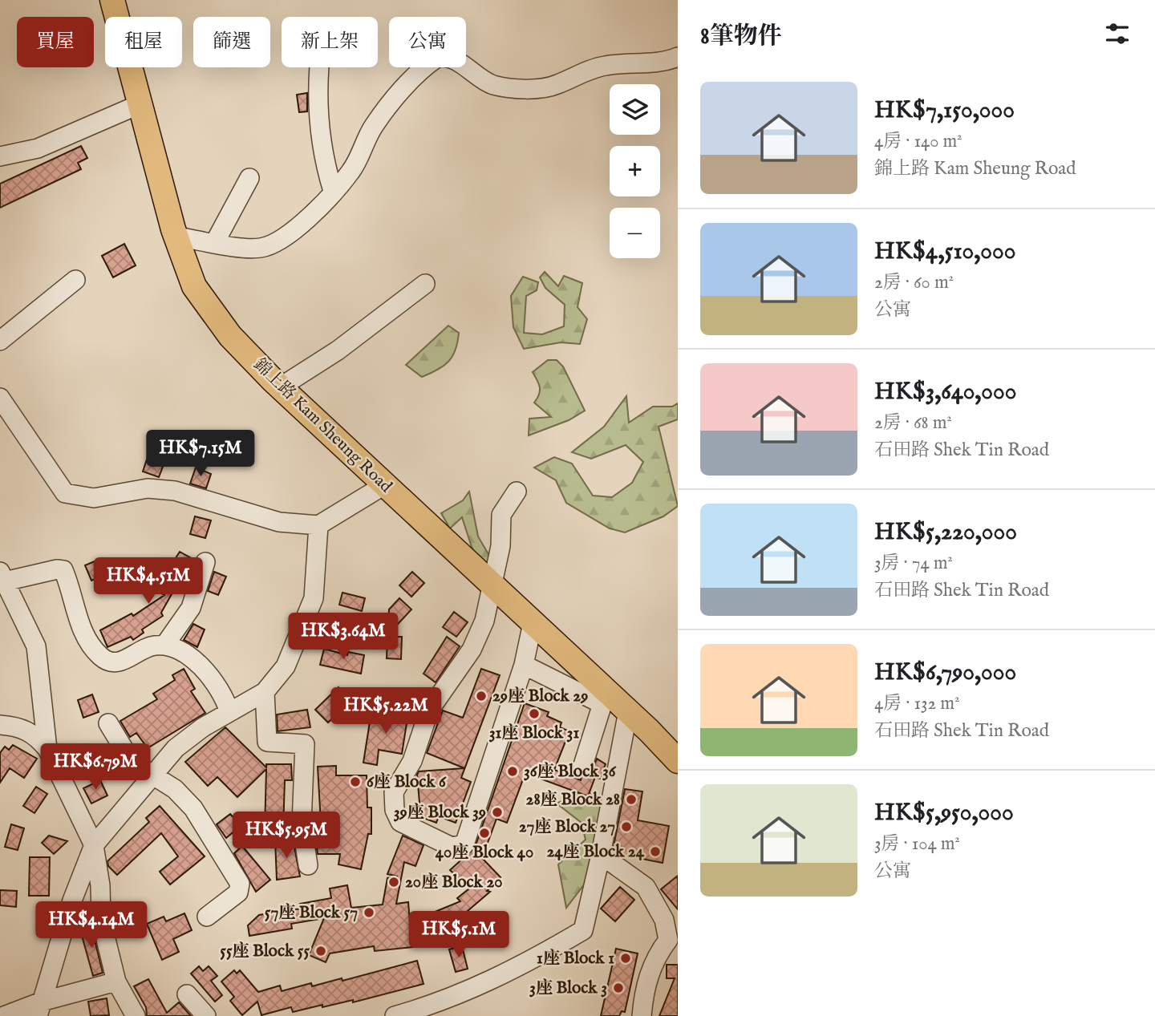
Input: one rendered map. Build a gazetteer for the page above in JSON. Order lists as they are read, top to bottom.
{
  "streets": {
    "main road": ["錦上路 Kam Sheung Road"]
  },
  "places": [
    "29座 Block 29",
    "31座 Block 31",
    "36座 Block 36",
    "6座 Block 6",
    "28座 Block 28",
    "39座 Block 39",
    "27座 Block 27",
    "40座 Block 40",
    "24座 Block 24",
    "20座 Block 20",
    "57座 Block 57",
    "55座 Block 55",
    "1座 Block 1",
    "3座 Block 3"
  ],
  "page": {
    "heading": "8筆物件",
    "chip": [
      "買屋",
      "租屋",
      "篩選",
      "新上架",
      "公寓"
    ],
    "list": [
      {
        "name": "HK$7,150,000",
        "note": "4房 · 140 m² · 錦上路 Kam Sheung Road"
      },
      {
        "name": "HK$4,510,000",
        "note": "2房 · 60 m² · 公寓"
      },
      {
        "name": "HK$3,640,000",
        "note": "2房 · 68 m² · 石田路 Shek Tin Road"
      },
      {
        "name": "HK$5,220,000",
        "note": "3房 · 74 m² · 石田路 Shek Tin Road"
      },
      {
        "name": "HK$6,790,000",
        "note": "4房 · 132 m² · 石田路 Shek Tin Road"
      },
      {
        "name": "HK$5,950,000",
        "note": "3房 · 104 m² · 公寓"
      }
    ],
    "map_buttons": ["+", "−"],
    "price": [
      "HK$7.15M",
      "HK$4.51M",
      "HK$3.64M",
      "HK$5.22M",
      "HK$6.79M",
      "HK$5.95M",
      "HK$4.14M",
      "HK$5.1M"
    ]
  }
}
